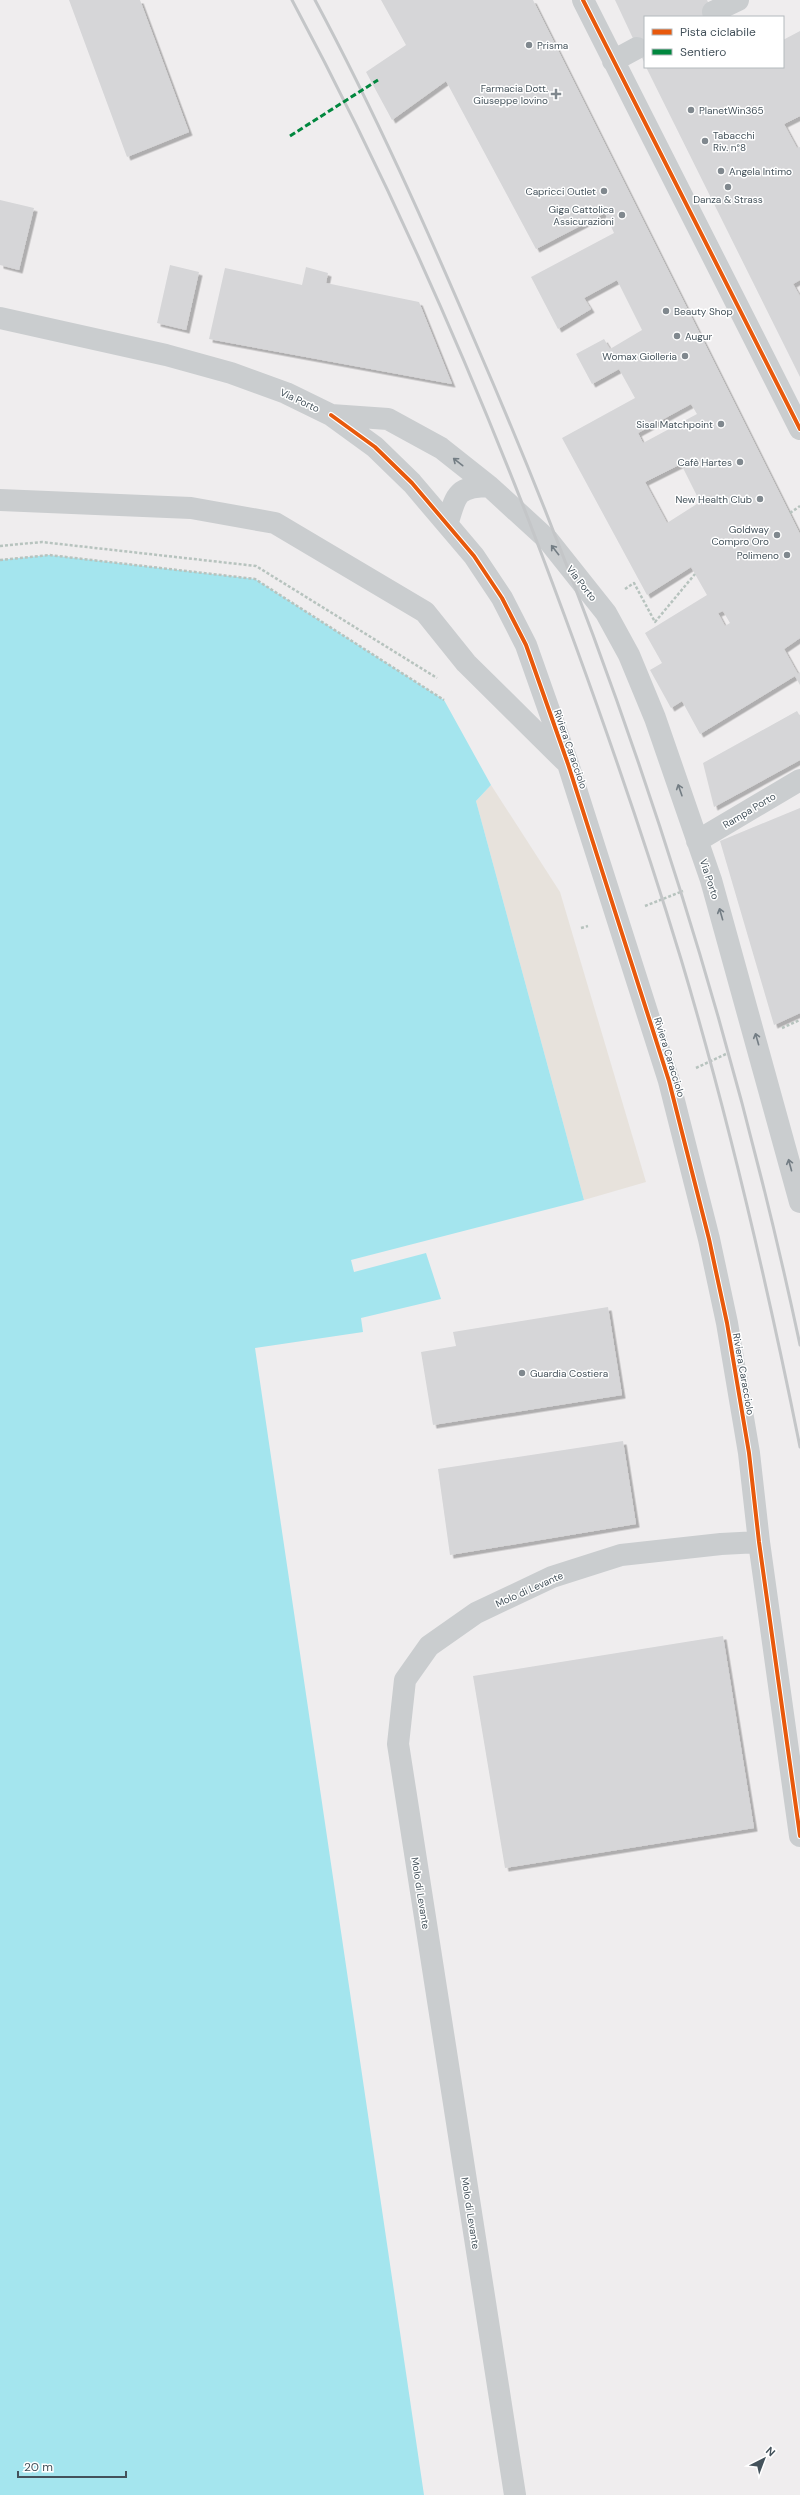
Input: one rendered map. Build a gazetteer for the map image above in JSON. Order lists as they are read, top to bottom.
{
  "streets": {
    "street": [
      "Via Porto",
      "Riviera Caracciolo",
      "Rampa Porto",
      "Molo di Levante"
    ]
  },
  "crossings": [
    ["Via Porto", "Riviera Caracciolo"],
    ["Via Porto", "Rampa Porto"],
    ["Riviera Caracciolo", "Molo di Levante"]
  ],
  "one_way": ["Via Porto"],
  "places": {
    "other": [
      "Prisma",
      "PlanetWin365",
      "Tabacchi Riv. n°8",
      "Angela Intimo",
      "Danza & Strass",
      "Capricci Outlet",
      "Giga Cattolica Assicurazioni",
      "Beauty Shop",
      "Augur",
      "Womax Giolleria",
      "Sisal Matchpoint",
      "Cafè Hartes",
      "New Health Club",
      "Goldway Compro Oro",
      "Polimeno",
      "Guardia Costiera"
    ],
    "health": ["Farmacia Dott. Giuseppe Iovino"]
  },
  "legend": ["Pista ciclabile", "Sentiero"],
  "scale_bar": "20 m",
  "north": "top right"
}
